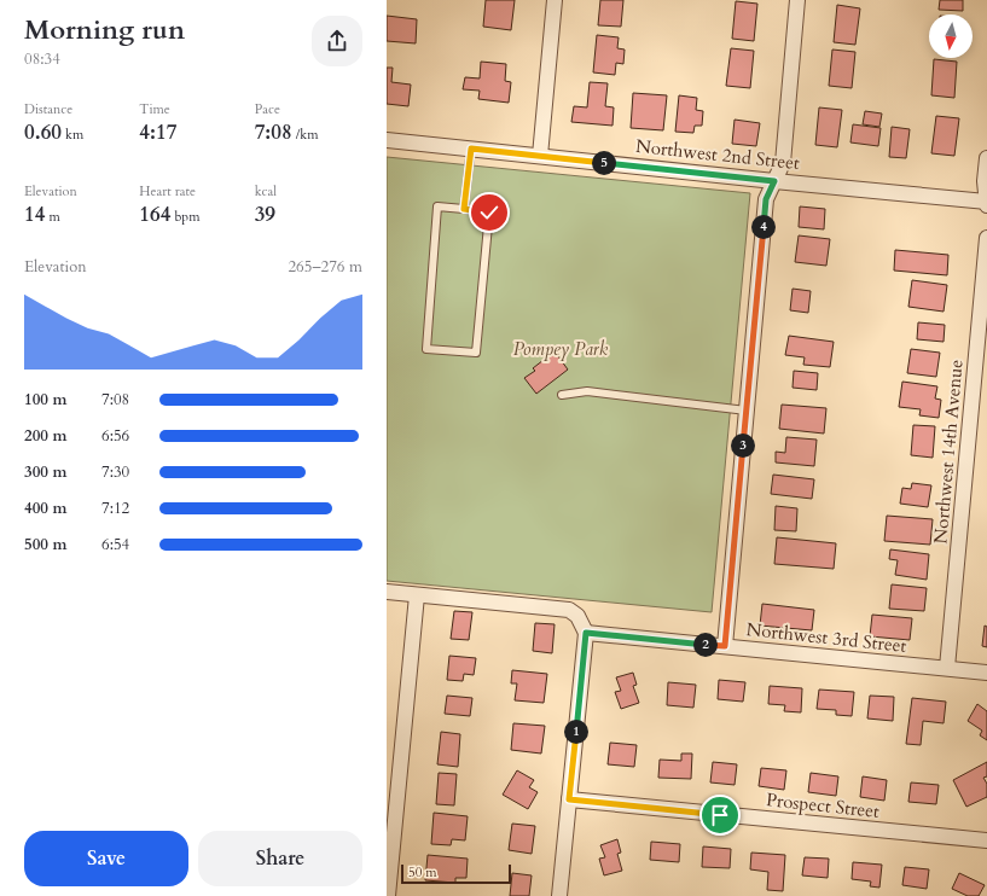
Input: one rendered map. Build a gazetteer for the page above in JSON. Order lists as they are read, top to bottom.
{
  "streets": {
    "street": [
      "Northwest 2nd Street",
      "Northwest 14th Avenue",
      "Northwest 3rd Street",
      "Prospect Street"
    ]
  },
  "crossings": [
    ["Northwest 14th Avenue", "Northwest 3rd Street"]
  ],
  "parks": ["Pompey Park"],
  "scale_bar": "50 m",
  "north": "bottom",
  "page": {
    "heading": ["Morning run", "08:34"],
    "stats": [
      ["Distance", "0.60 km"],
      ["Time", "4:17"],
      ["Pace", "7:08 /km"],
      ["Elevation", "14 m"],
      ["Heart rate", "164 bpm"],
      ["kcal", "39"]
    ],
    "pins": [
      "5",
      "4",
      "3",
      "2",
      "1"
    ],
    "chart": ["Elevation", "265–276 m"],
    "list": [
      {
        "name": "100 m",
        "note": "7:08"
      },
      {
        "name": "200 m",
        "note": "6:56"
      },
      {
        "name": "300 m",
        "note": "7:30"
      },
      {
        "name": "400 m",
        "note": "7:12"
      },
      {
        "name": "500 m",
        "note": "6:54"
      }
    ],
    "buttons": ["Save", "Share"],
    "scale": "50 m"
  }
}
